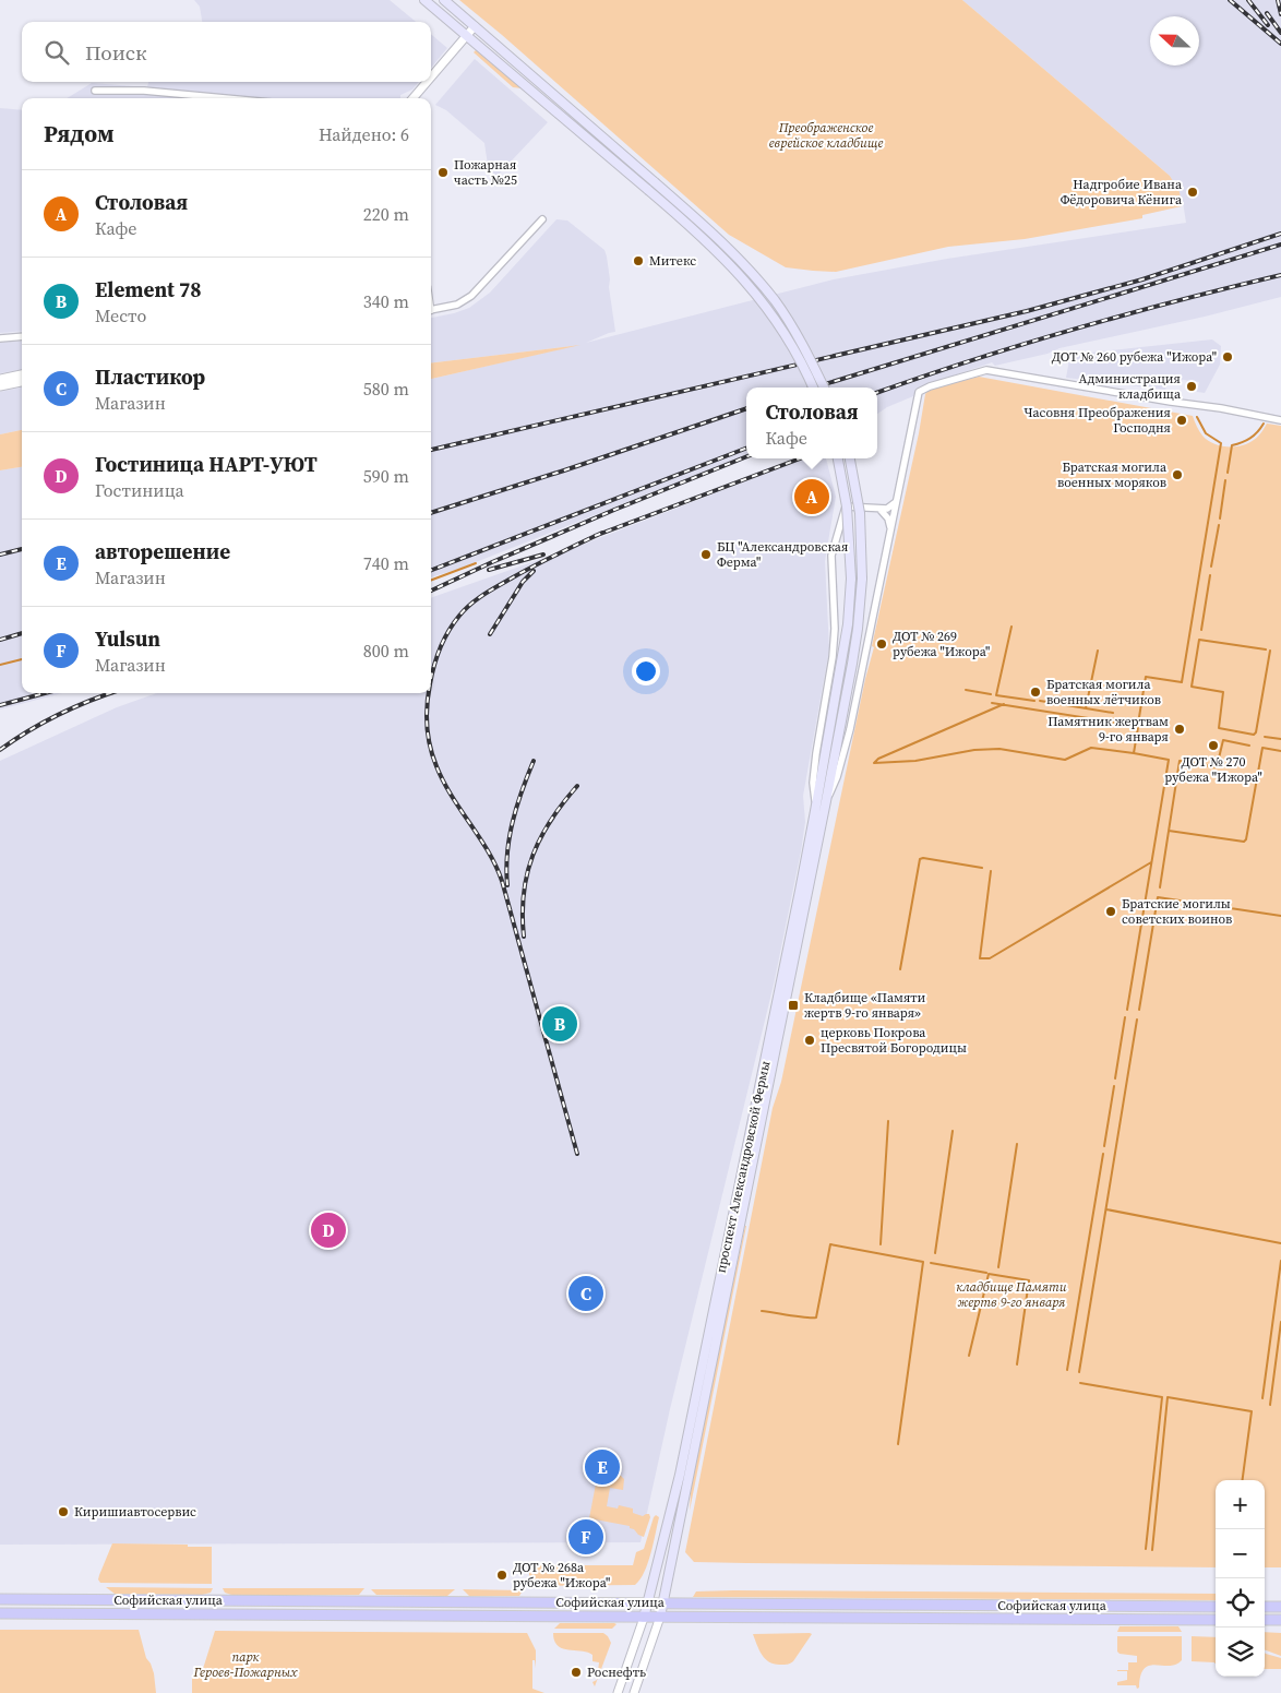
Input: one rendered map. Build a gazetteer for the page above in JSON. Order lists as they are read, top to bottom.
{
  "streets": {
    "main road": ["проспект Александровской Фермы", "Софийская улица"]
  },
  "crossings": [
    ["проспект Александровской Фермы", "Софийская улица"]
  ],
  "parks": ["Преображенское еврейское кладбище", "кладбище Памяти жертв 9-го января", "парк Героев-Пожарных"],
  "places": {
    "other": [
      "Пожарная часть №25",
      "Надгробие Ивана Фёдоровича Кёнига",
      "Митекс",
      "ДОТ № 260 рубежа \"Ижора\"",
      "Администрация кладбища",
      "Часовня Преображения Господня",
      "Братская могила военных моряков",
      "БЦ \"Александровская Ферма\"",
      "ДОТ № 269 рубежа \"Ижора\"",
      "Братская могила военных лётчиков",
      "Памятник жертвам 9-го января",
      "ДОТ № 270 рубежа \"Ижора\"",
      "Братские могилы советских воинов",
      "церковь Покрова Пресвятой Богородицы",
      "Киришиавтосервис",
      "ДОТ № 268а рубежа \"Ижора\"",
      "Роснефть"
    ],
    "transit": ["Кладбище «Памяти жертв 9-го января»"]
  },
  "north": "left",
  "page": {
    "search": "Поиск",
    "heading": ["Рядом", "Найдено: 6"],
    "list": [
      {
        "mark": "A",
        "name": "Столовая",
        "note": "Кафе",
        "value": "220 m"
      },
      {
        "mark": "B",
        "name": "Element 78",
        "note": "Место",
        "value": "340 m"
      },
      {
        "mark": "C",
        "name": "Пластикор",
        "note": "Магазин",
        "value": "580 m"
      },
      {
        "mark": "D",
        "name": "Гостиница НАРТ-УЮТ",
        "note": "Гостиница",
        "value": "590 m"
      },
      {
        "mark": "E",
        "name": "авторешение",
        "note": "Магазин",
        "value": "740 m"
      },
      {
        "mark": "F",
        "name": "Yulsun",
        "note": "Магазин",
        "value": "800 m"
      }
    ],
    "popup": ["Столовая", "Кафе"],
    "pins": [
      "A",
      "B",
      "D",
      "C",
      "E",
      "F"
    ],
    "map_buttons": ["+", "−"]
  }
}
